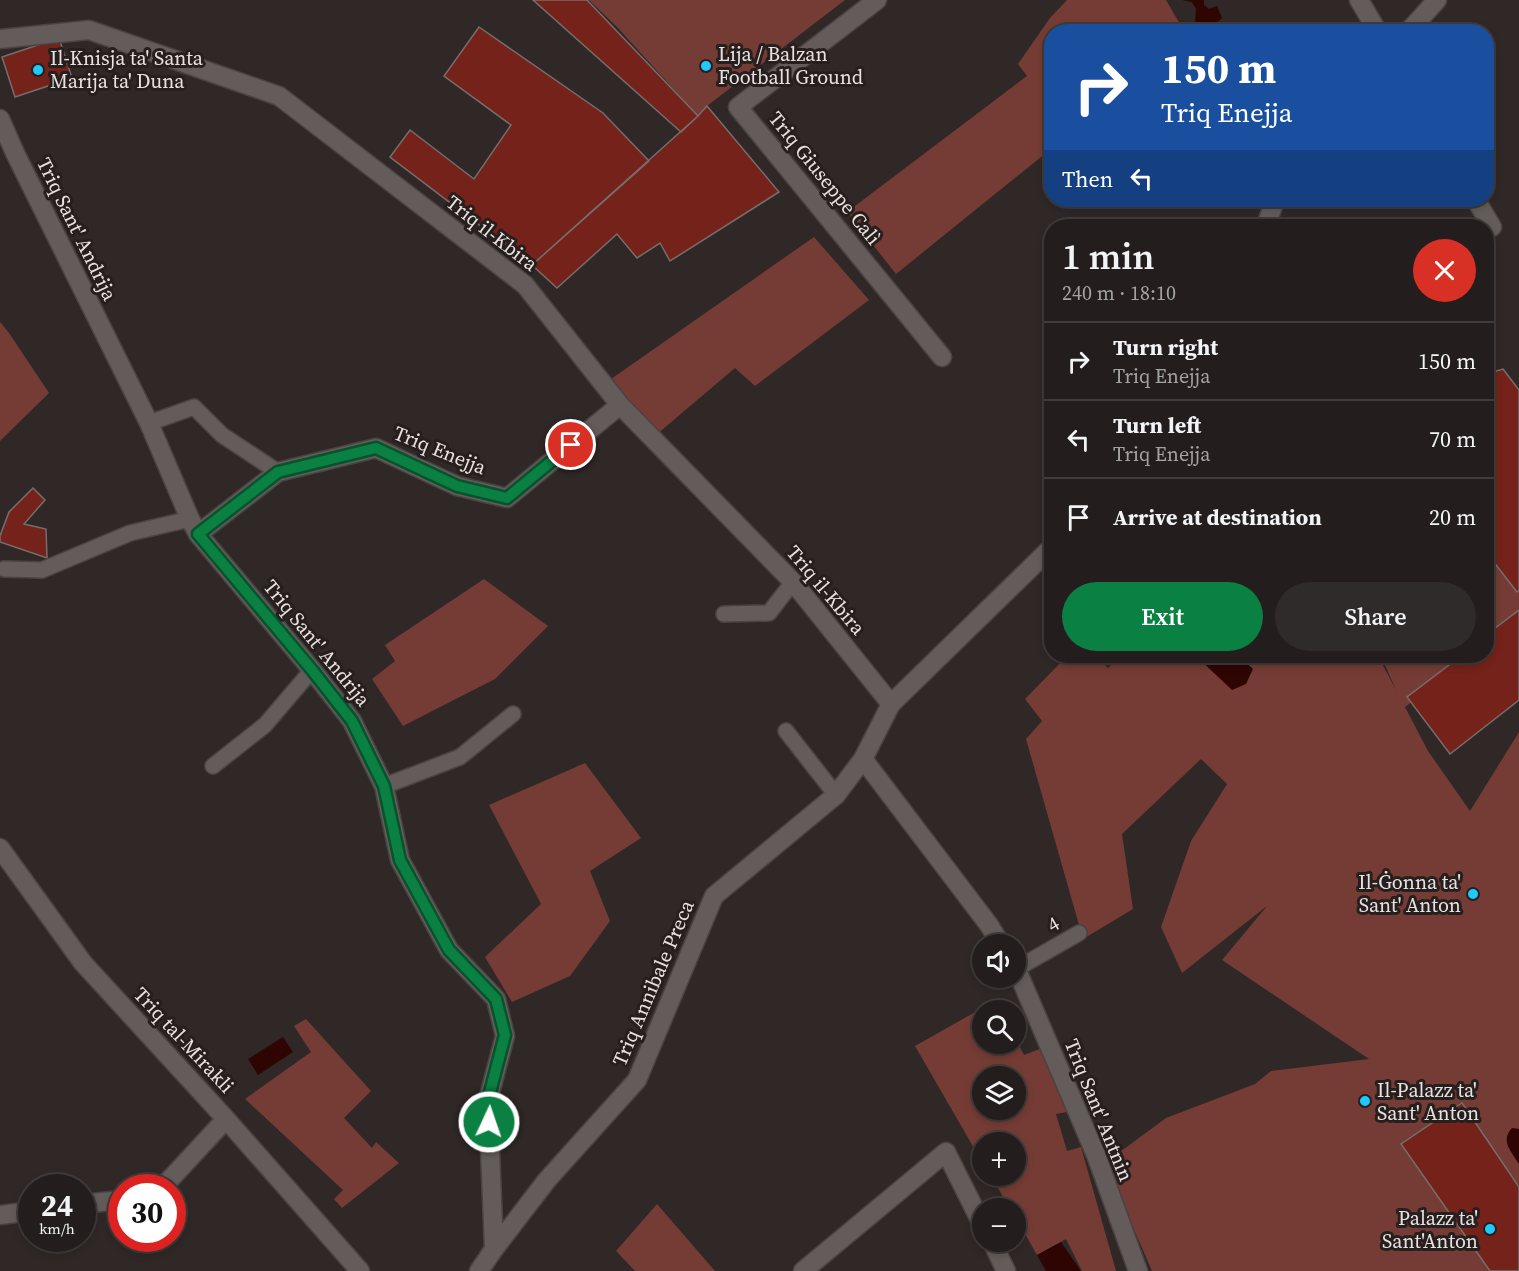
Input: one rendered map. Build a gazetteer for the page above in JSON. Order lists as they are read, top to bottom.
{
  "streets": {
    "street": [
      "Triq Giuseppe Calì",
      "Triq Sant' Andrija",
      "Triq il-Kbira",
      "Triq Enejja",
      "Triq Annibale Preca",
      "Triq tal-Mirakli",
      "Triq Sant' Antnin"
    ],
    "lane": ["4"]
  },
  "crossings": [
    ["Triq Sant' Andrija", "Triq Enejja"],
    ["Triq Sant' Andrija", "Triq Annibale Preca"],
    ["Triq il-Kbira", "Triq Enejja"]
  ],
  "places": [
    "Lija / Balzan Football Ground",
    "Il-Knisja ta' Santa Marija ta' Duna",
    "Il-Ġonna ta' Sant' Anton",
    "Il-Palazz ta' Sant' Anton",
    "Palazz ta' Sant'Anton"
  ],
  "page": {
    "turn": ["150 m", "Triq Enejja"],
    "then": "Then",
    "heading": ["1 min", "240 m · 18:10"],
    "list": [
      {
        "name": "Turn right",
        "note": "Triq Enejja",
        "value": "150 m"
      },
      {
        "name": "Turn left",
        "note": "Triq Enejja",
        "value": "70 m"
      },
      {
        "name": "Arrive at destination",
        "value": "20 m"
      }
    ],
    "buttons": ["Exit", "Share"],
    "map_buttons": ["+", "−"],
    "speed": "24 km/h",
    "limit": "30"
  }
}
